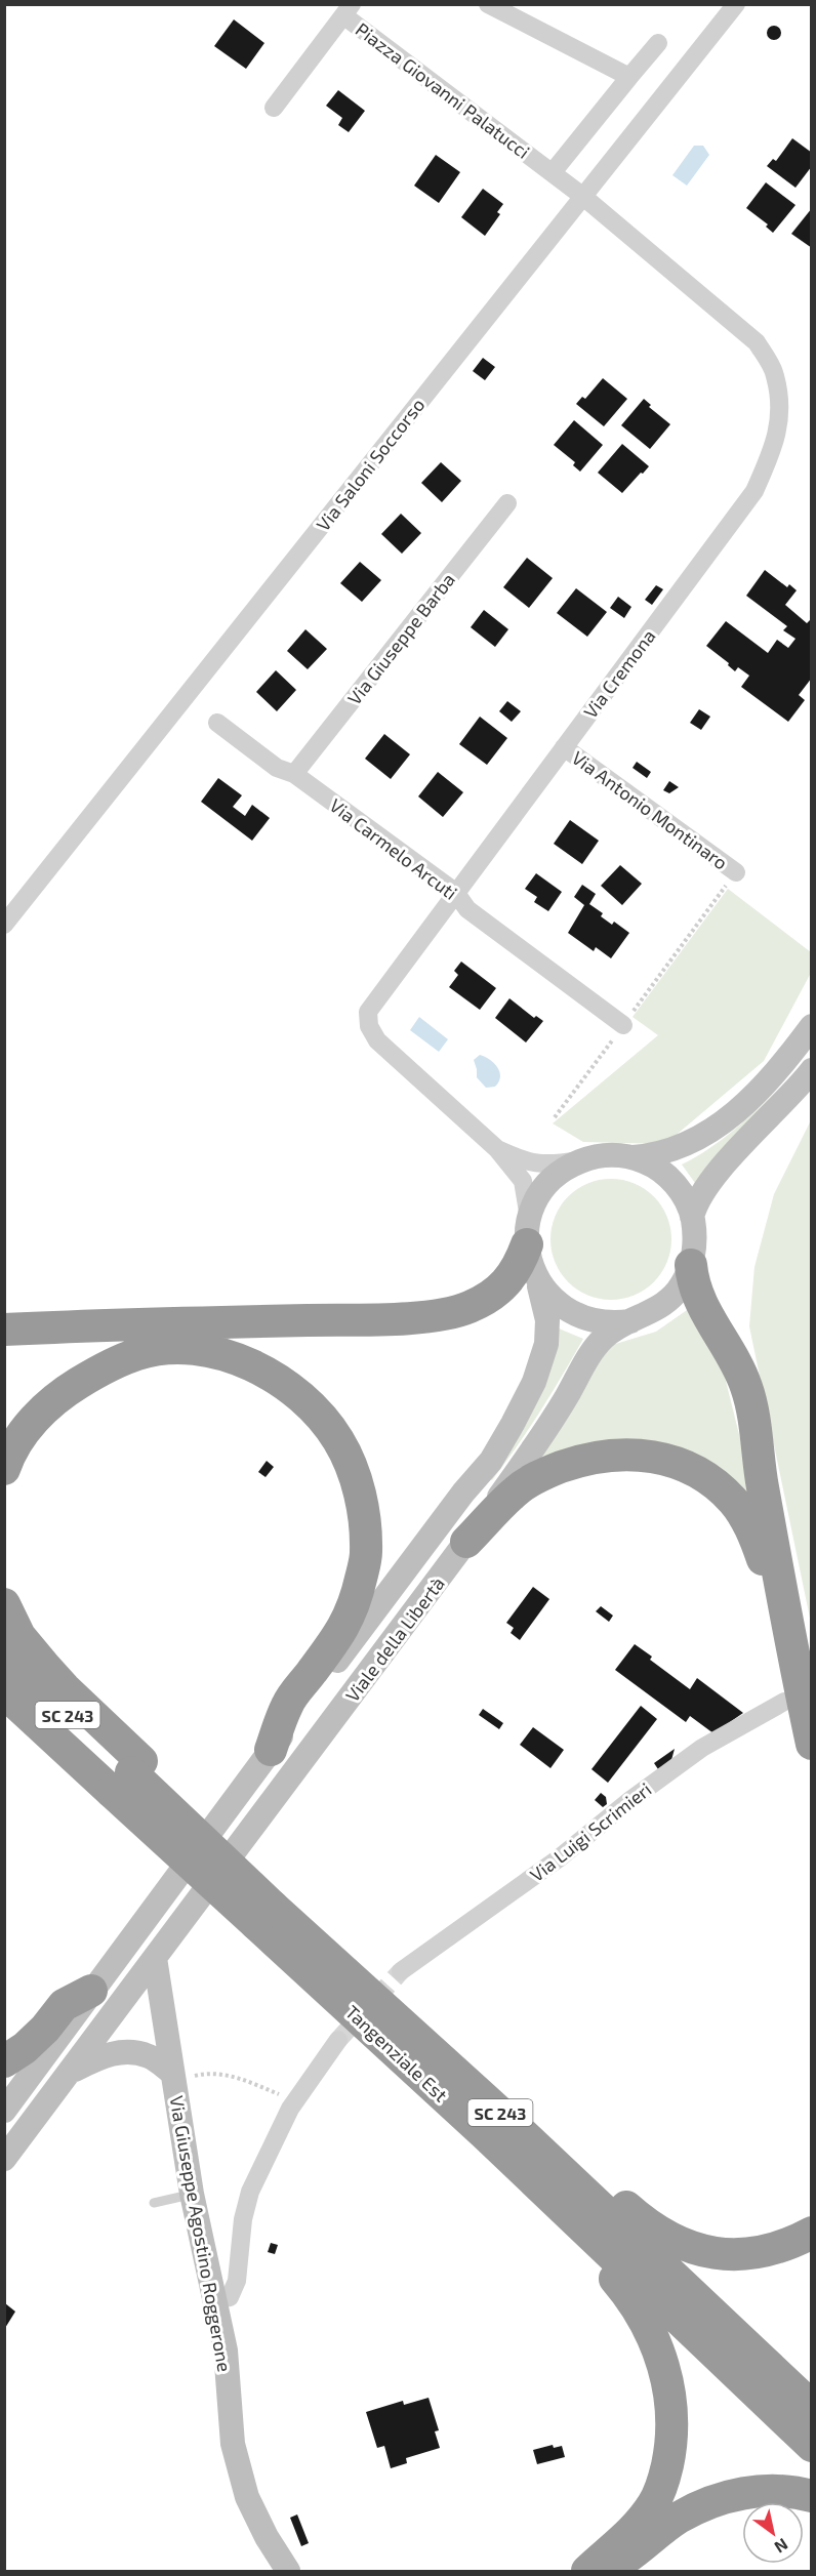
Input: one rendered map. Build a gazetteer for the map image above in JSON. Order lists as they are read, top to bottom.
{
  "streets": {
    "highway": ["SC 243", "Tangenziale Est"],
    "main road": ["Viale della Libertà", "Via Giuseppe Agostino Roggerone"],
    "street": [
      "Piazza Giovanni Palatucci",
      "Via Saloni Soccorso",
      "Via Giuseppe Barba",
      "Via Cremona",
      "Via Antonio Montinaro",
      "Via Carmelo Arcuti",
      "Via Luigi Scrimieri"
    ]
  },
  "crossings": [
    ["Piazza Giovanni Palatucci", "Via Saloni Soccorso"],
    ["Piazza Giovanni Palatucci", "Via Cremona"],
    ["Via Saloni Soccorso", "Via Cremona"],
    ["Via Giuseppe Barba", "Via Carmelo Arcuti"],
    ["Via Cremona", "Via Antonio Montinaro"],
    ["Via Cremona", "Via Carmelo Arcuti"],
    ["Via Cremona", "Viale della Libertà"],
    ["Viale della Libertà", "Via Giuseppe Agostino Roggerone"]
  ],
  "north": "bottom right"
}
